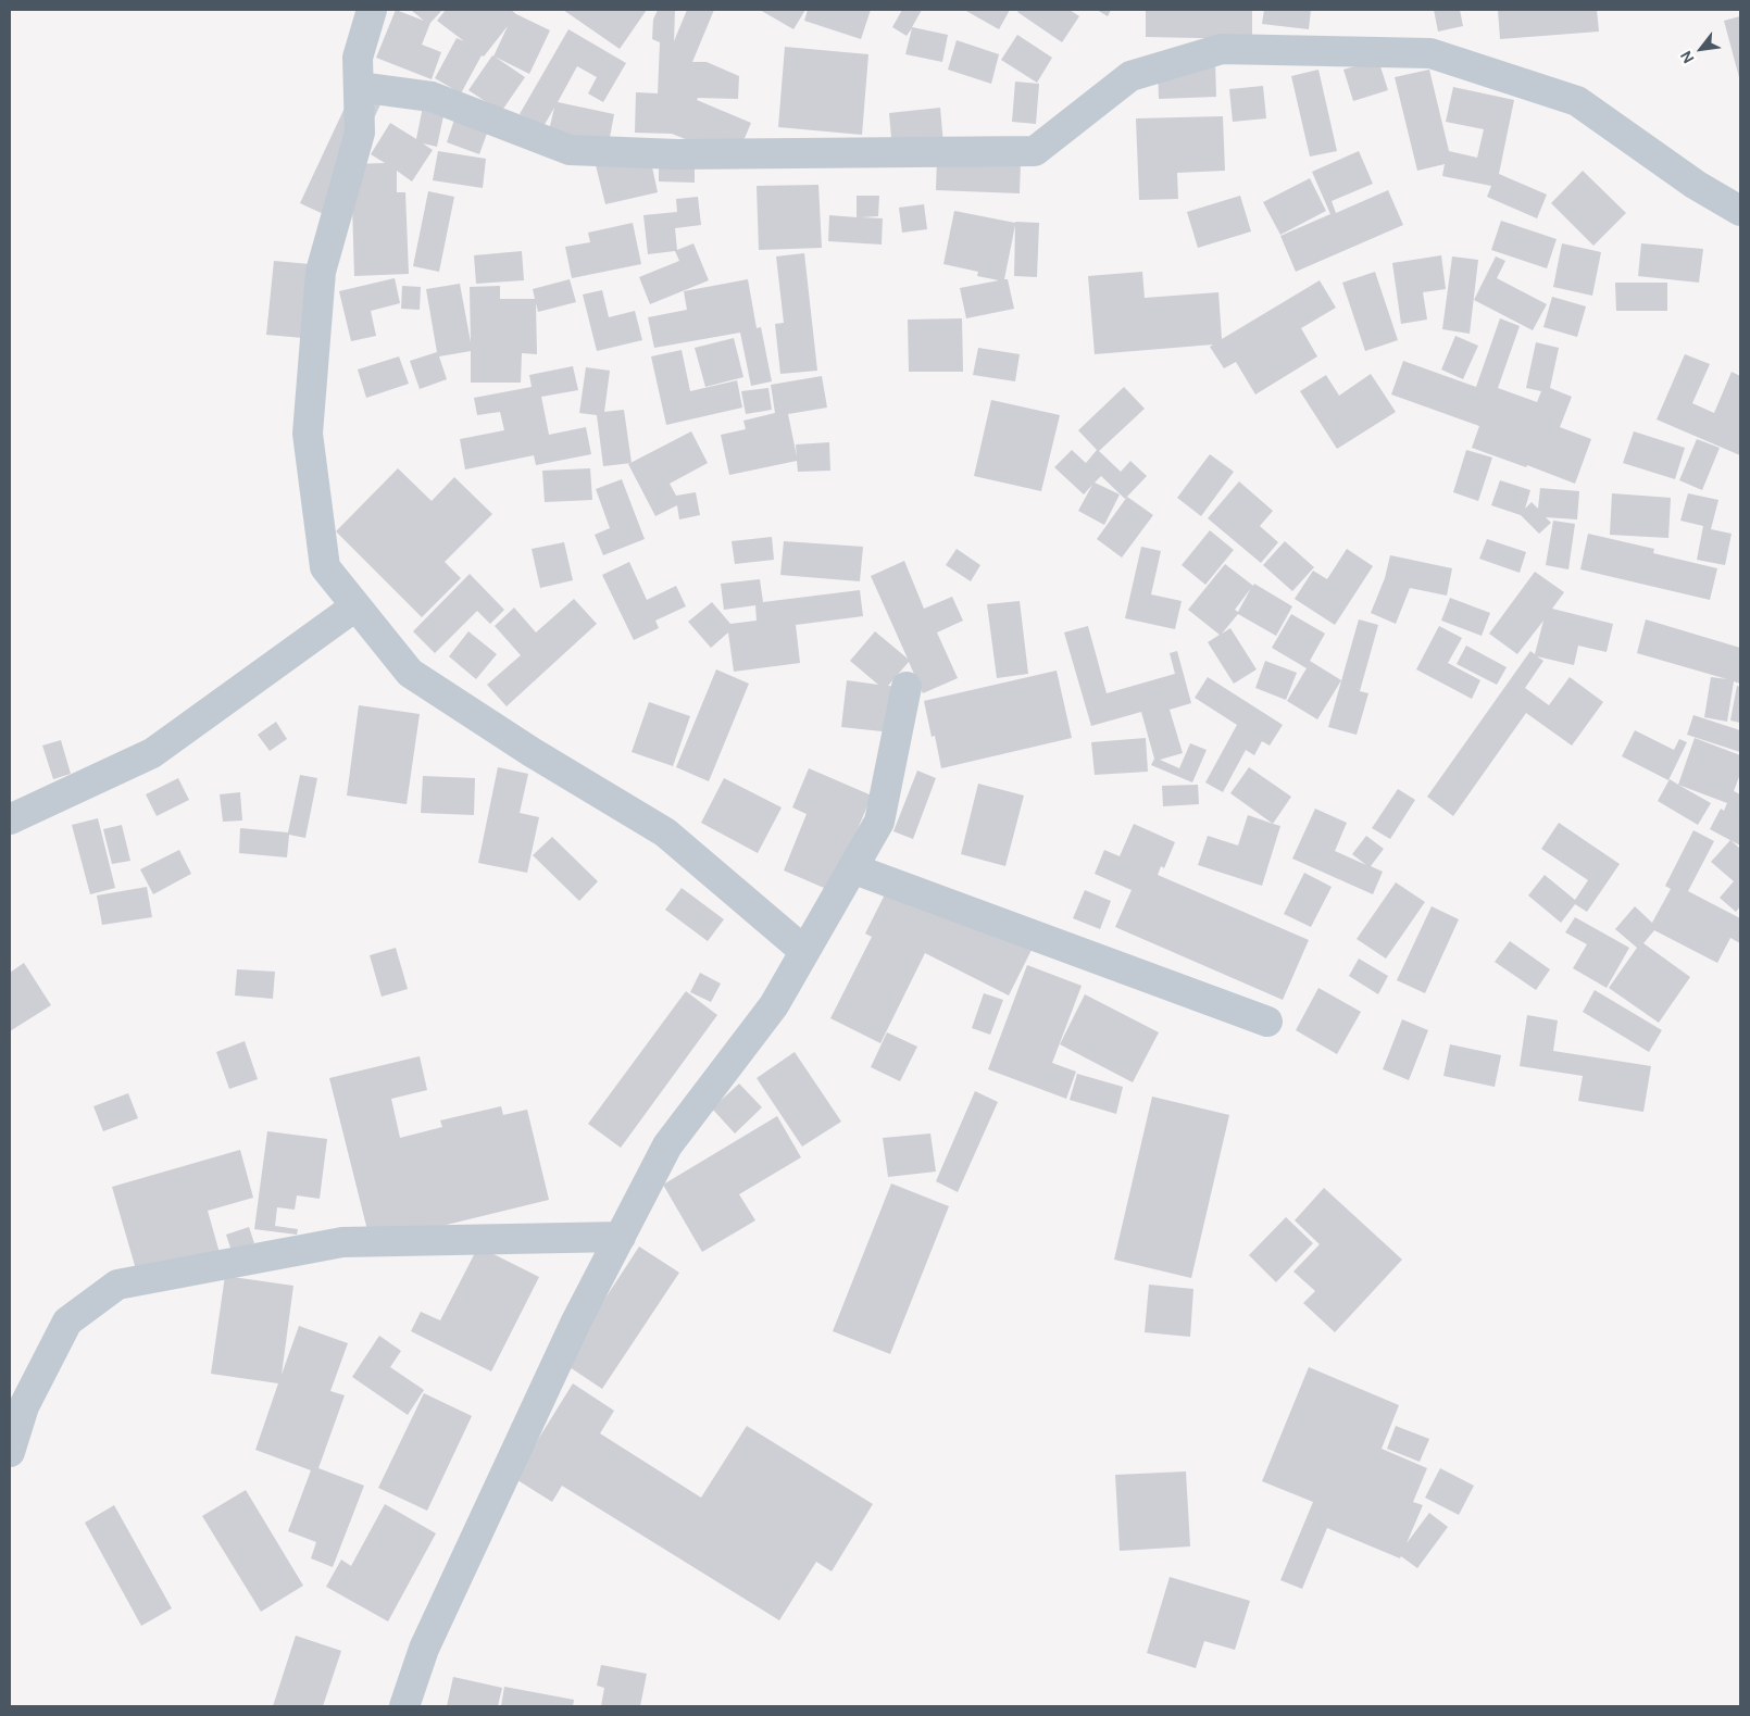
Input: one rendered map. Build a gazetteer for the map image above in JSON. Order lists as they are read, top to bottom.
{
  "north": "bottom left"
}
